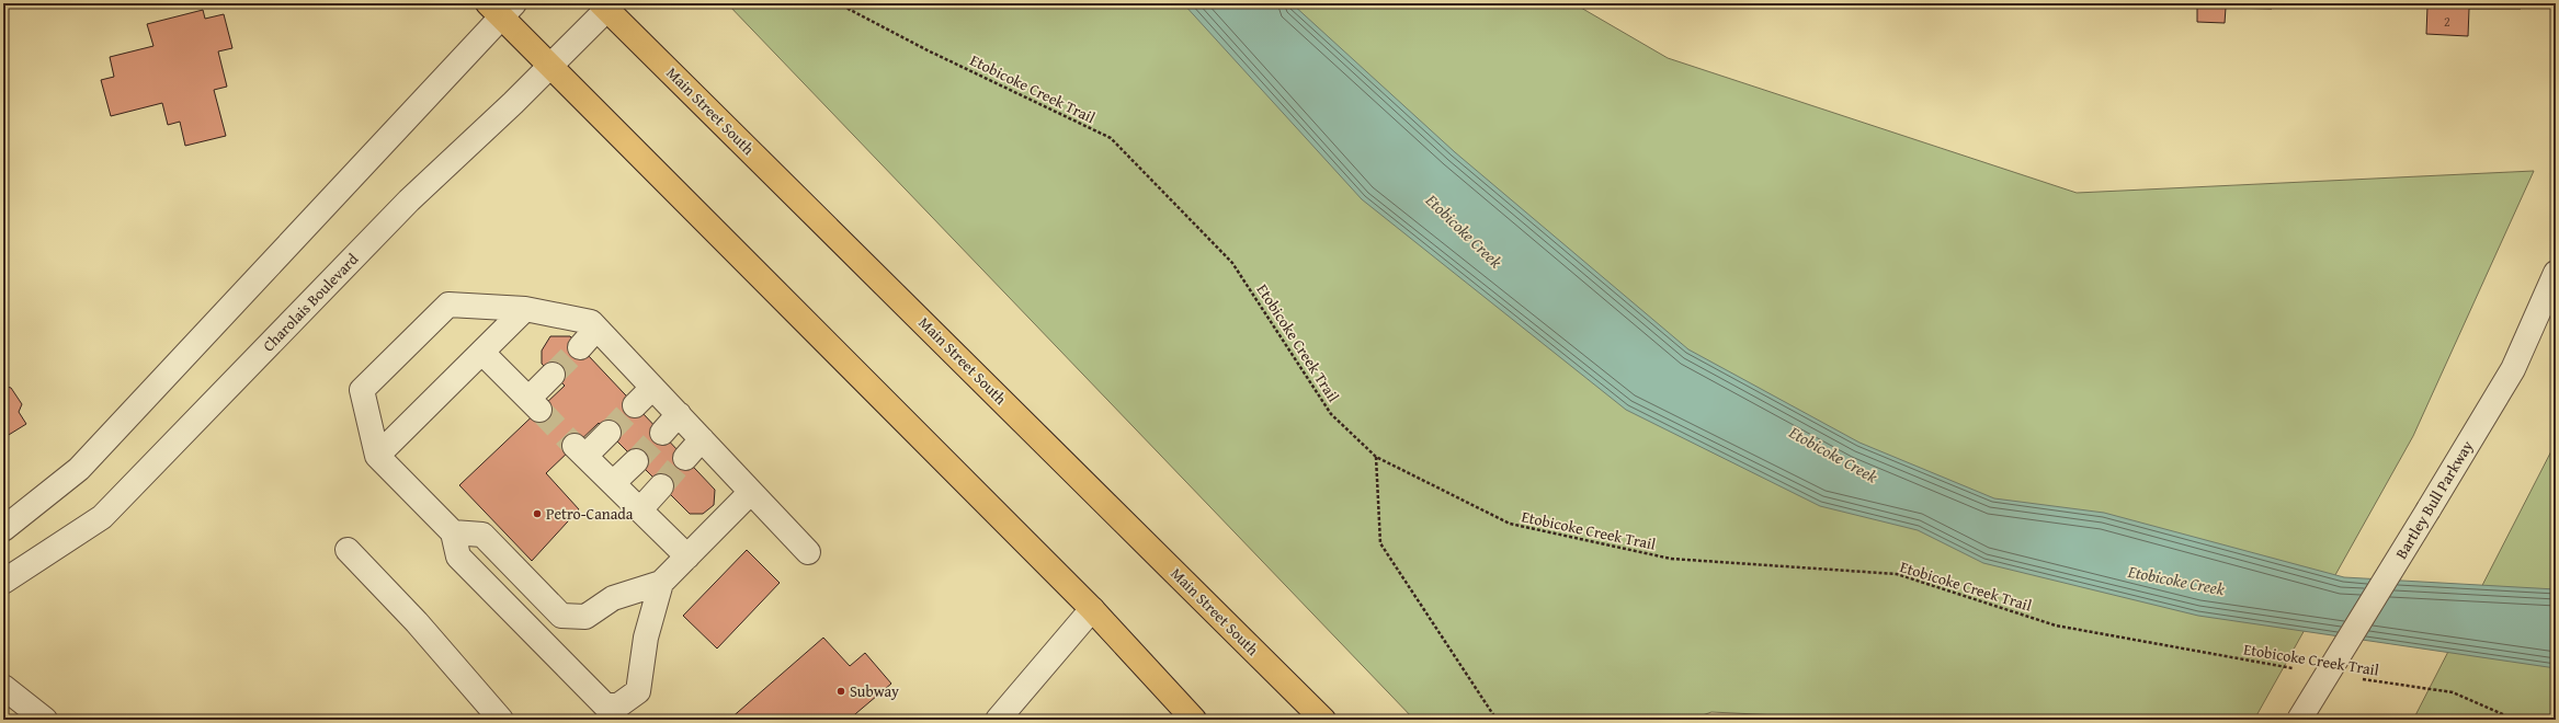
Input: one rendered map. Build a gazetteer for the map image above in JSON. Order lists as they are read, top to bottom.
{
  "streets": {
    "main road": ["Main Street South"],
    "street": ["Charolais Boulevard", "Bartley Bull Parkway"],
    "path": ["Etobicoke Creek Trail"]
  },
  "crossings": [
    ["Main Street South", "Charolais Boulevard"]
  ],
  "water": ["Etobicoke Creek"],
  "places": ["Petro-Canada", "Subway"],
  "house_numbers": ["2"]
}
